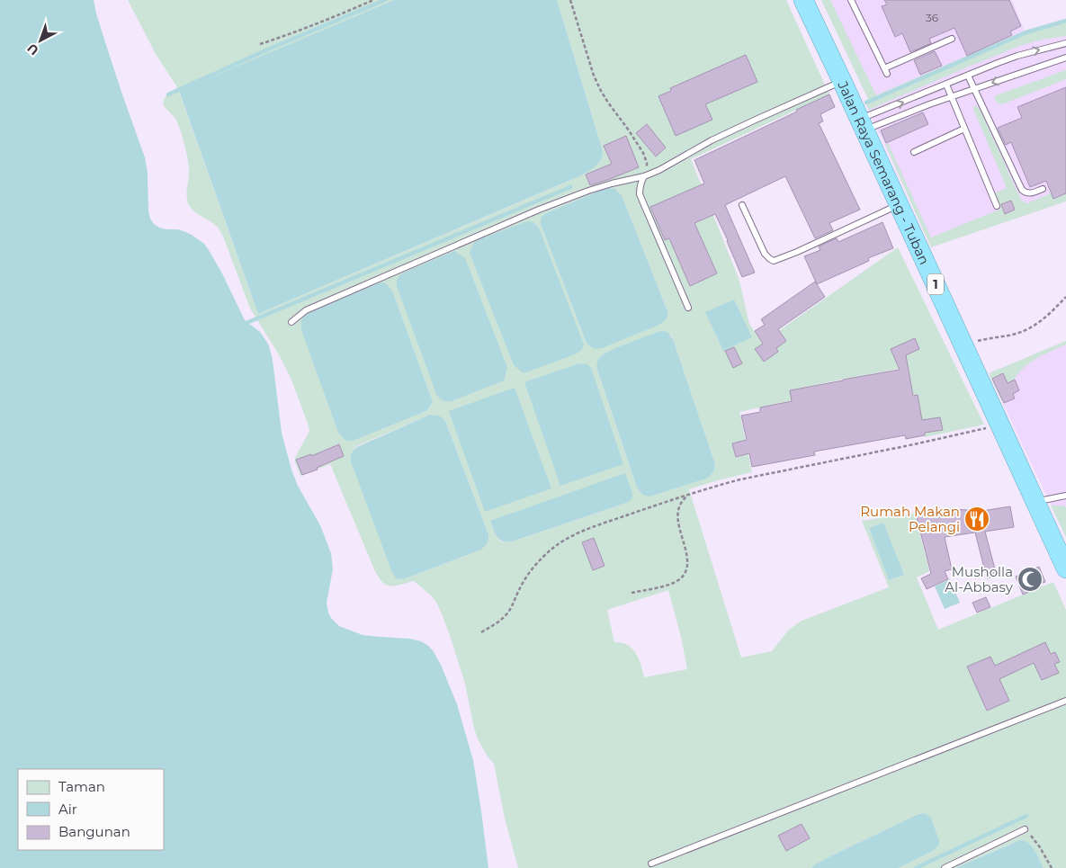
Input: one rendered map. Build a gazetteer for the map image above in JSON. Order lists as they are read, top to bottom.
{
  "streets": {
    "highway": ["Jalan Raya Semarang - Tuban", "1"]
  },
  "places": {
    "restaurant": ["Rumah Makan Pelangi"],
    "mosque": ["Musholla Al-Abbasy"]
  },
  "house_numbers": ["36"],
  "legend": ["Taman", "Air", "Bangunan"],
  "north": "bottom left"
}
